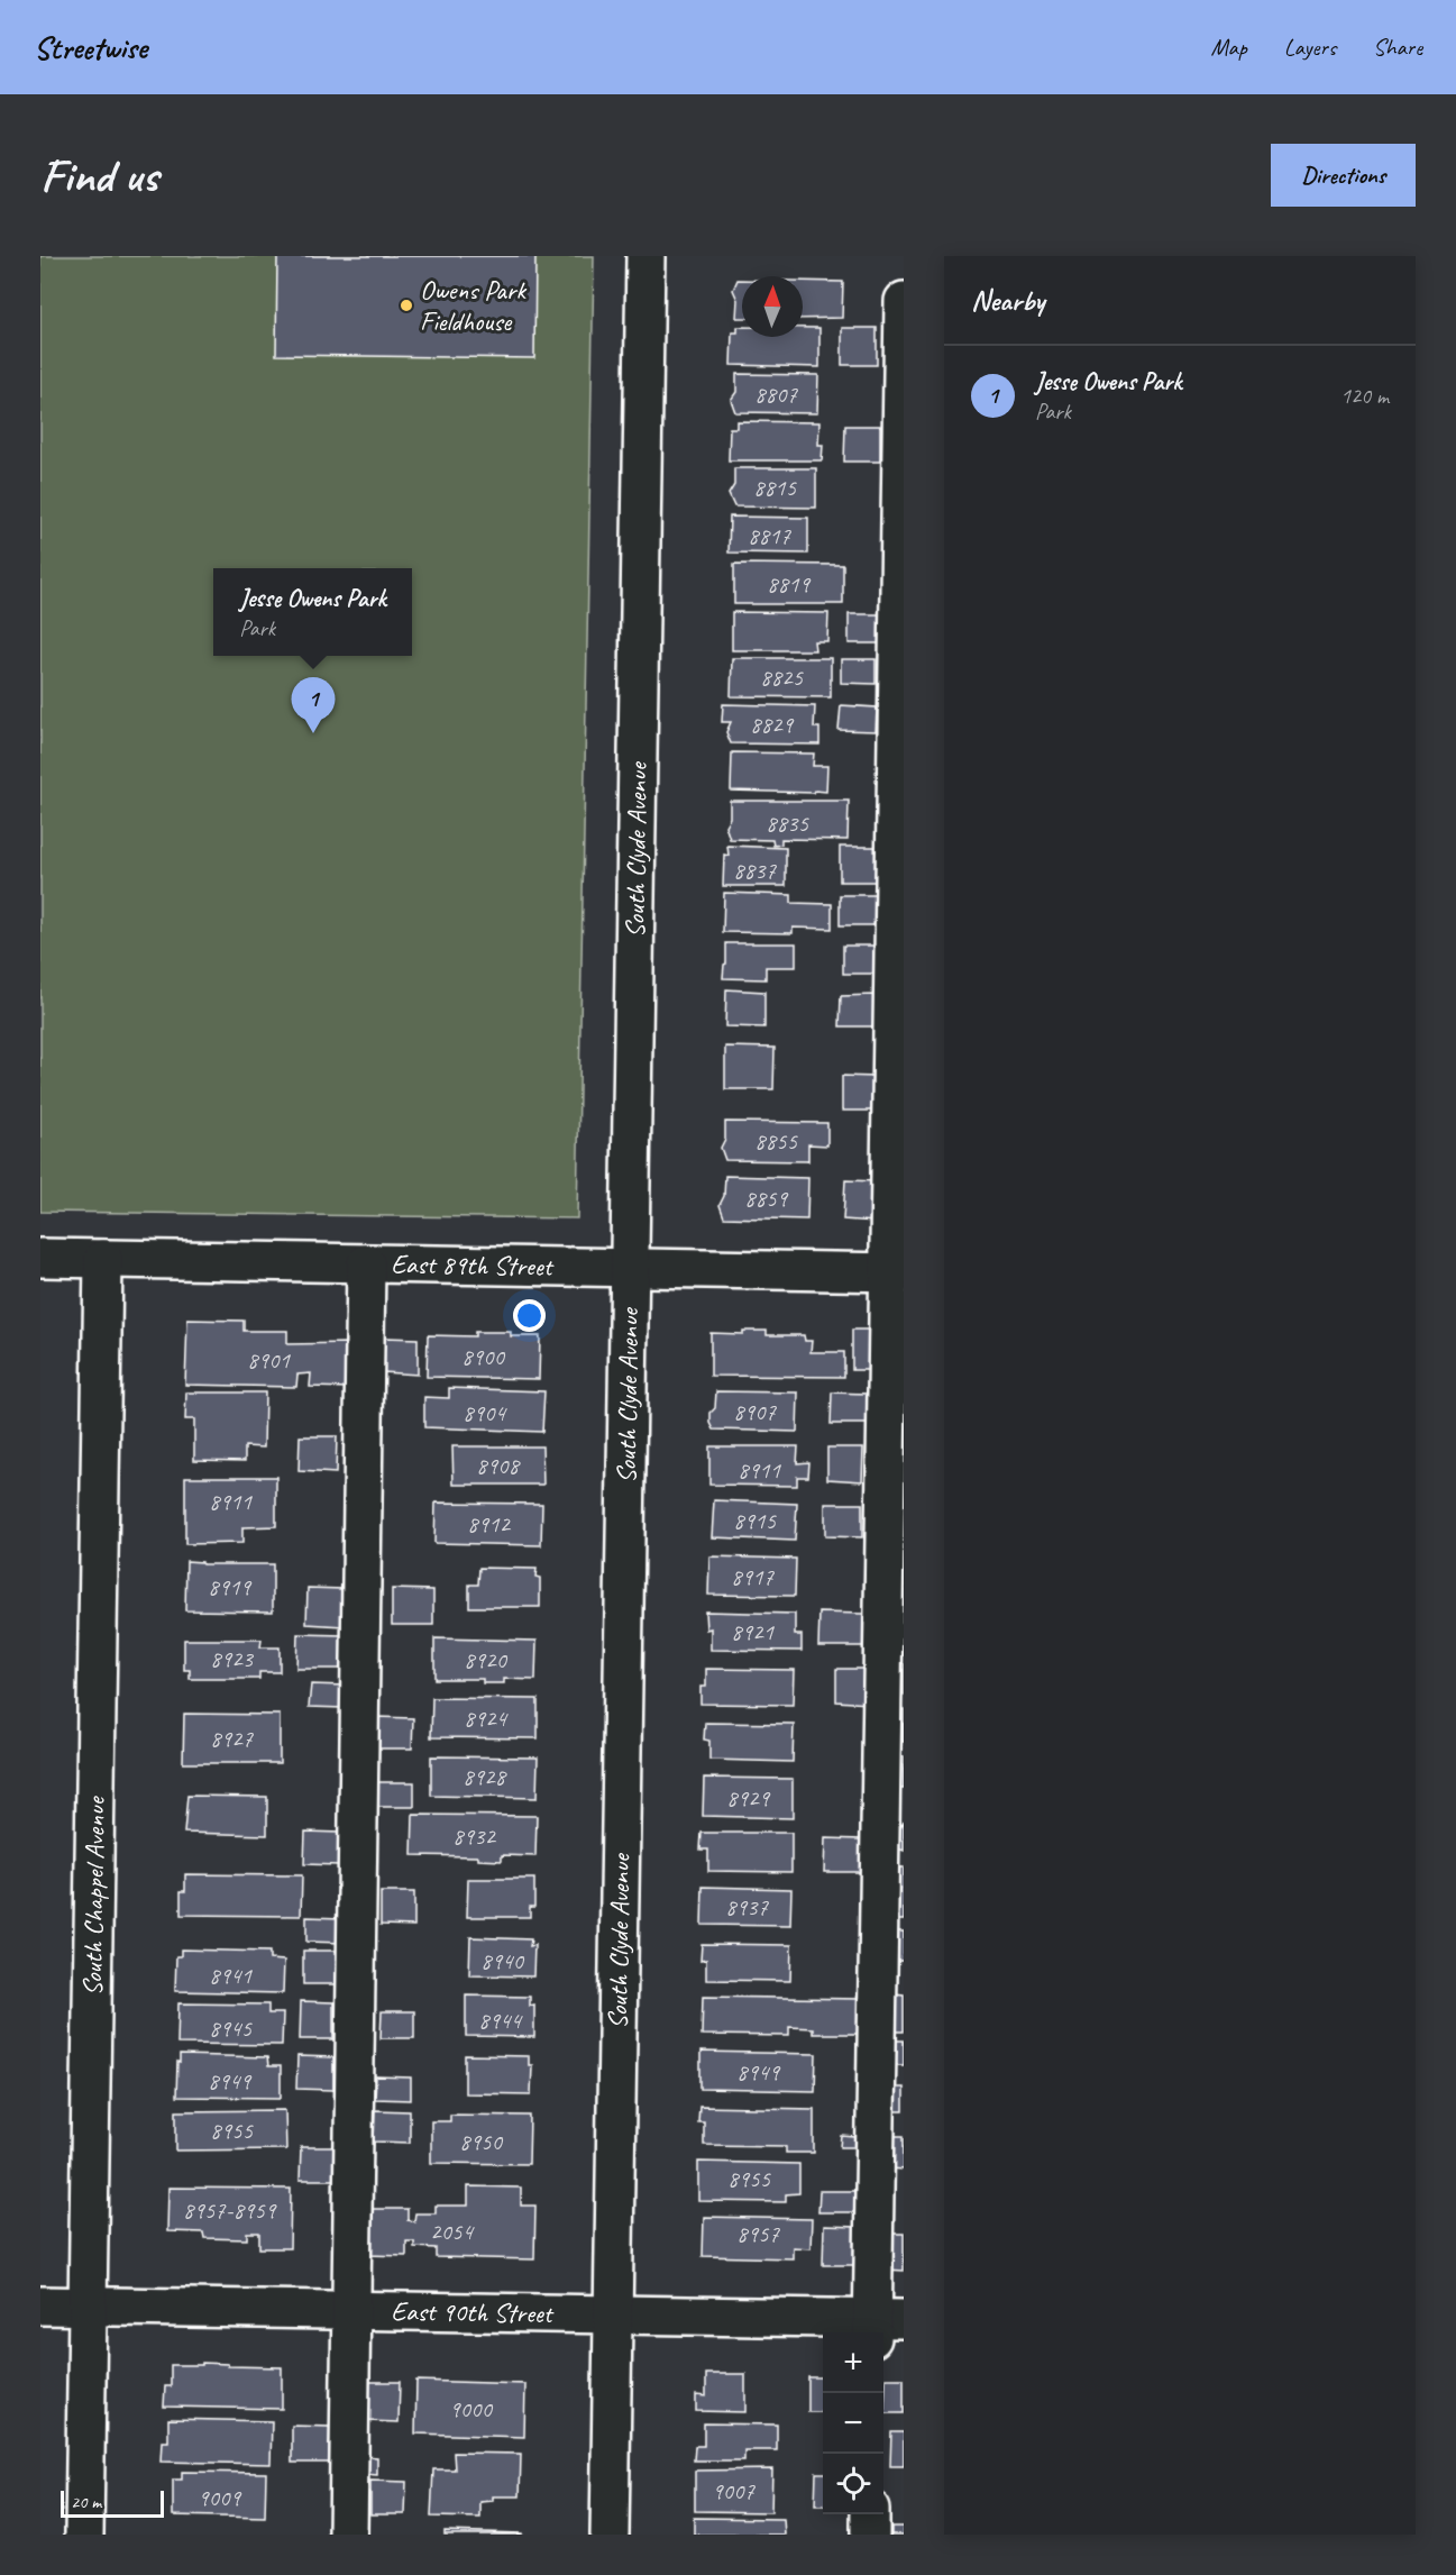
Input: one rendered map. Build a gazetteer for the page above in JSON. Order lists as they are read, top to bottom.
{
  "streets": {
    "street": [
      "South Clyde Avenue",
      "East 89th Street",
      "South Chappel Avenue",
      "East 90th Street"
    ]
  },
  "crossings": [
    ["South Clyde Avenue", "East 89th Street"],
    ["South Clyde Avenue", "East 90th Street"],
    ["East 89th Street", "South Chappel Avenue"],
    ["South Chappel Avenue", "East 90th Street"]
  ],
  "places": ["Owens Park Fieldhouse"],
  "house_numbers": [
    "8807",
    "8815",
    "8817",
    "8819",
    "8825",
    "8829",
    "8835",
    "8837",
    "8855",
    "8859",
    "8900",
    "8901",
    "8907",
    "8904",
    "8908",
    "8911",
    "8911",
    "8915",
    "8912",
    "8917",
    "8919",
    "8921",
    "8923",
    "8920",
    "8924",
    "8927",
    "8928",
    "8929",
    "8932",
    "8937",
    "8940",
    "8941",
    "8944",
    "8945",
    "8949",
    "8949",
    "8955",
    "8950",
    "8955",
    "8957-8959",
    "2054",
    "8957",
    "9000",
    "9007",
    "9009"
  ],
  "scale_bar": "20 m",
  "north": "top",
  "page": {
    "header": "Streetwise",
    "nav": ["Map", "Layers", "Share"],
    "buttons": "Directions",
    "title": "Find us",
    "heading": "Nearby",
    "list": [
      {
        "mark": "1",
        "name": "Jesse Owens Park",
        "note": "Park",
        "value": "120 m"
      }
    ],
    "popup": ["Jesse Owens Park", "Park"],
    "pins": "1",
    "map_buttons": ["+", "−"],
    "scale": "20 m"
  }
}
